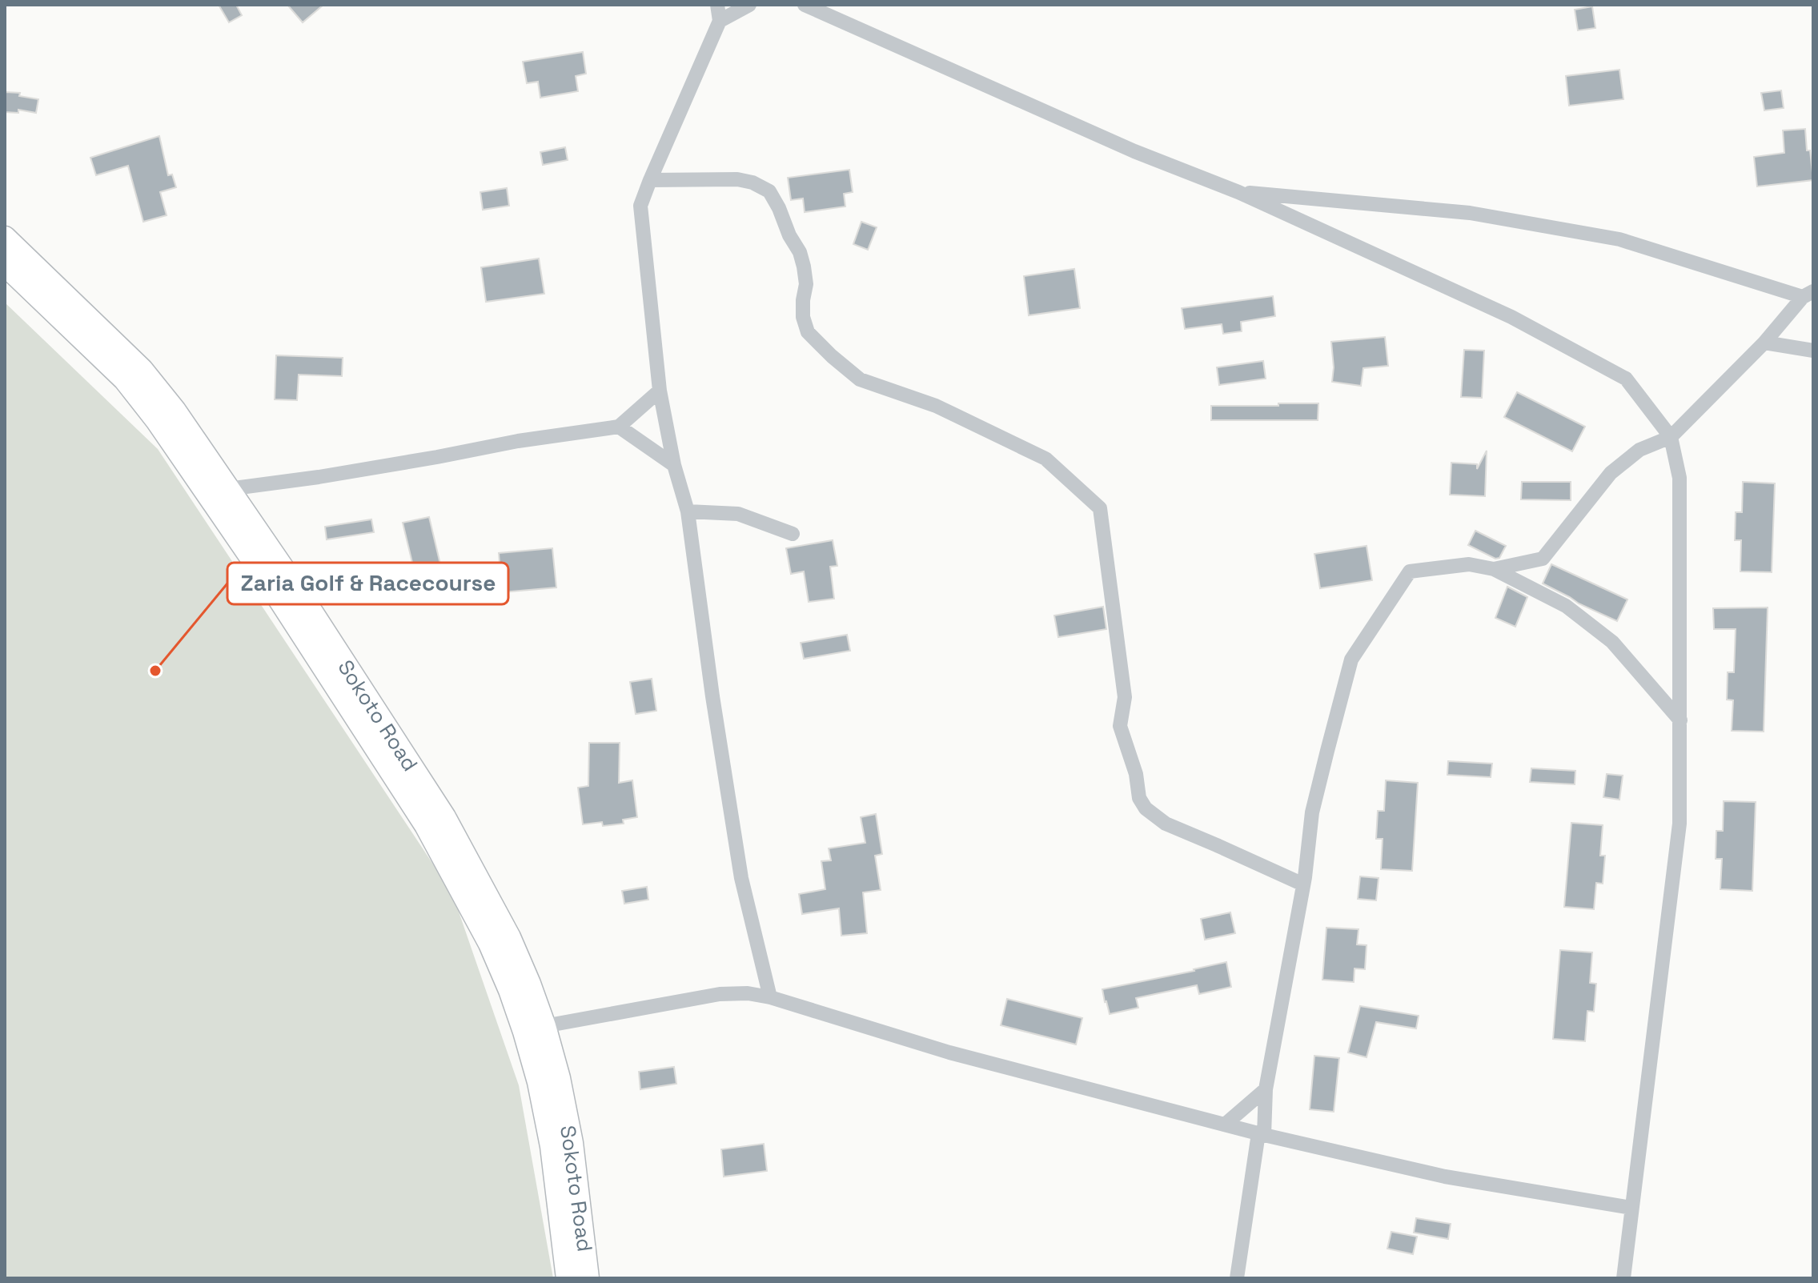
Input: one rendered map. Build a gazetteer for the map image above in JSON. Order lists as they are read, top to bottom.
{
  "streets": {
    "main road": ["Sokoto Road"]
  },
  "places": ["Zaria Golf & Racecourse"]
}
